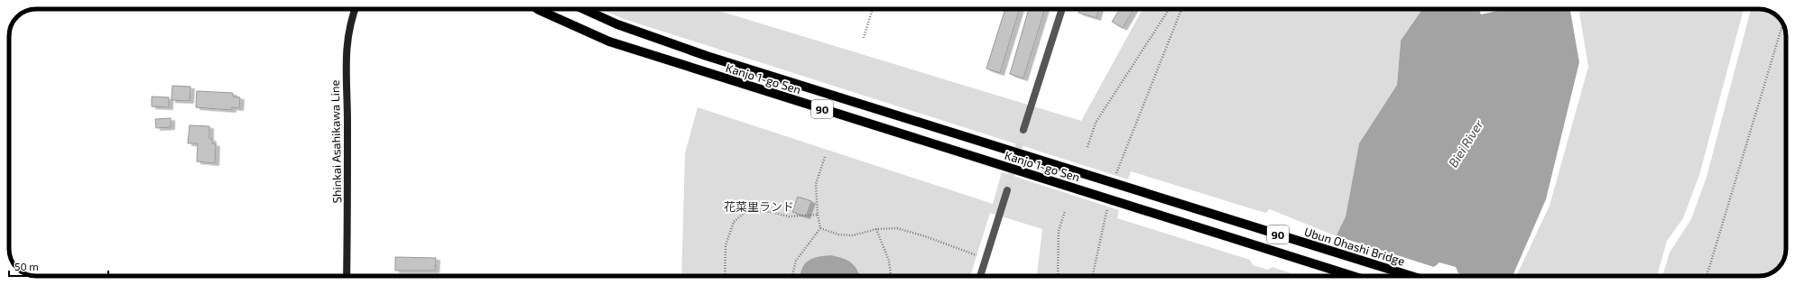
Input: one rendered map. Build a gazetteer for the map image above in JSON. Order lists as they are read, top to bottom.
{
  "streets": {
    "main road": [
      "Kanjo 1-go Sen",
      "90",
      "Shinkai Asahikawa Line",
      "Ubun Ohashi Bridge"
    ]
  },
  "crossings": [
    ["Kanjo 1-go Sen", "Ubun Ohashi Bridge"]
  ],
  "water": ["Biei River"],
  "parks": ["花菜里ランド"],
  "scale_bar": "50 m"
}
